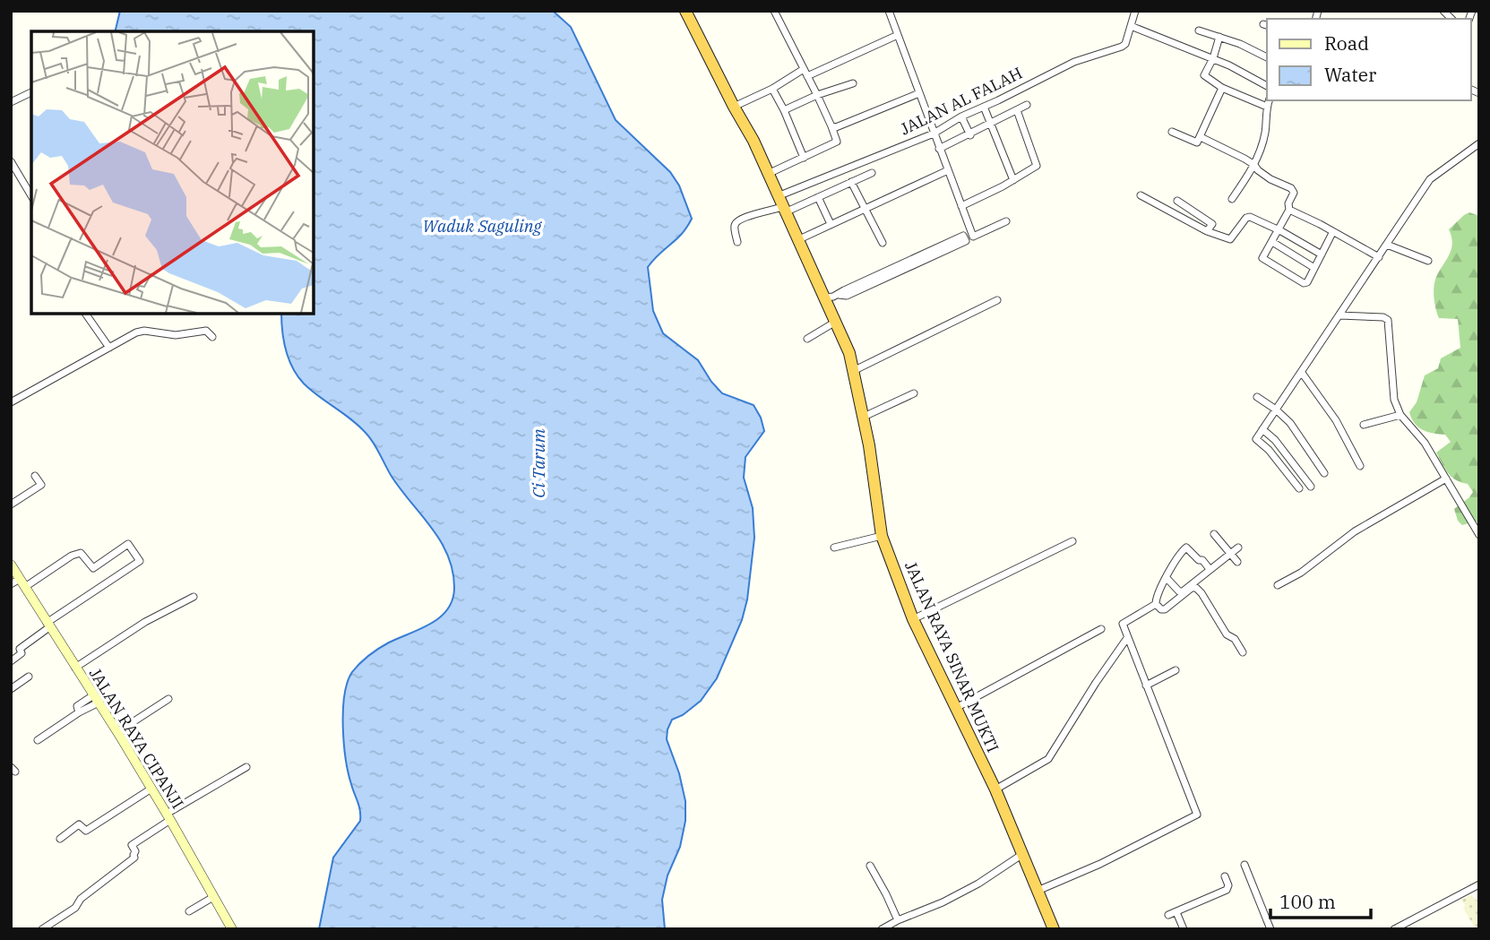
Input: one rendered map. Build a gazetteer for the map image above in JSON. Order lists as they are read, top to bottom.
{
  "streets": {
    "highway": ["JALAN RAYA SINAR MUKTI"],
    "main road": ["JALAN RAYA CIPANJI"],
    "street": ["JALAN AL FALAH"]
  },
  "crossings": [
    ["JALAN AL FALAH", "JALAN RAYA SINAR MUKTI"]
  ],
  "water": ["Waduk Saguling", "Ci Tarum"],
  "legend": ["Road", "Water"],
  "scale_bar": "100 m"
}
